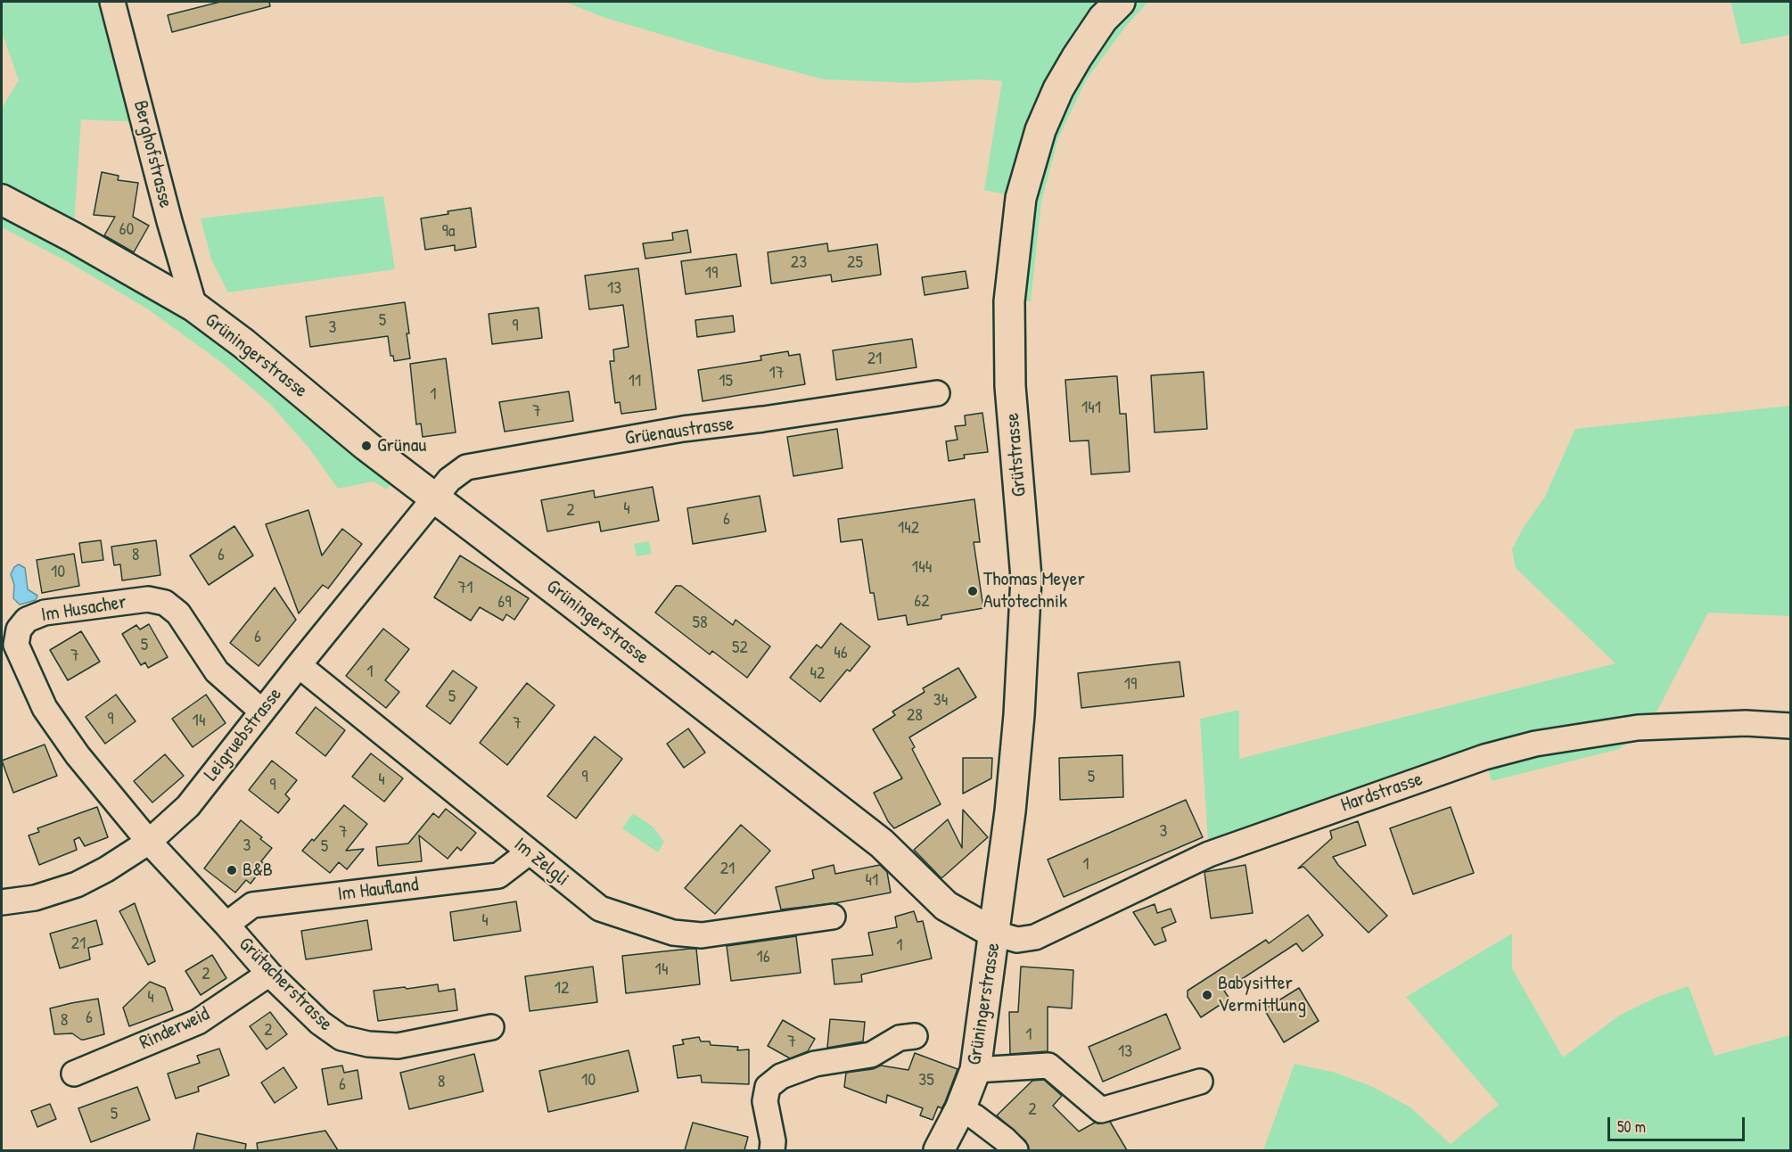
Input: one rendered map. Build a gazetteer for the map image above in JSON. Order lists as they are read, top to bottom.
{
  "streets": {
    "main road": ["Grüningerstrasse", "Grütstrasse"],
    "street": [
      "Berghofstrasse",
      "Grüenaustrasse",
      "Im Husacher",
      "Leigruebstrasse",
      "Hardstrasse",
      "Im Zelgli",
      "Im Haufland",
      "Grütacherstrasse",
      "Rinderweid"
    ]
  },
  "crossings": [
    ["Berghofstrasse", "Grüningerstrasse"],
    ["Grüningerstrasse", "Grüenaustrasse"],
    ["Grüningerstrasse", "Grütstrasse"],
    ["Grüningerstrasse", "Leigruebstrasse"],
    ["Grüningerstrasse", "Hardstrasse"],
    ["Grüenaustrasse", "Leigruebstrasse"],
    ["Grütstrasse", "Hardstrasse"],
    ["Im Husacher", "Leigruebstrasse"],
    ["Im Husacher", "Grütacherstrasse"],
    ["Leigruebstrasse", "Im Zelgli"],
    ["Leigruebstrasse", "Grütacherstrasse"],
    ["Im Zelgli", "Im Haufland"],
    ["Im Haufland", "Grütacherstrasse"],
    ["Grütacherstrasse", "Rinderweid"]
  ],
  "places": [
    "Grünau",
    "Thomas Meyer Autotechnik",
    "B&B",
    "Babysitter Vermittlung"
  ],
  "house_numbers": [
    "60",
    "9a",
    "23",
    "25",
    "19",
    "13",
    "5",
    "9",
    "3",
    "21",
    "17",
    "11",
    "15",
    "1",
    "141",
    "7",
    "4",
    "2",
    "6",
    "142",
    "8",
    "6",
    "144",
    "10",
    "71",
    "62",
    "69",
    "58",
    "6",
    "5",
    "52",
    "46",
    "7",
    "1",
    "42",
    "19",
    "5",
    "34",
    "28",
    "9",
    "14",
    "7",
    "9",
    "5",
    "4",
    "9",
    "3",
    "7",
    "3",
    "5",
    "1",
    "21",
    "41",
    "4",
    "21",
    "1",
    "16",
    "14",
    "2",
    "12",
    "4",
    "6",
    "8",
    "2",
    "1",
    "7",
    "13",
    "10",
    "35",
    "8",
    "6",
    "2",
    "5"
  ],
  "scale_bar": "50 m"
}
